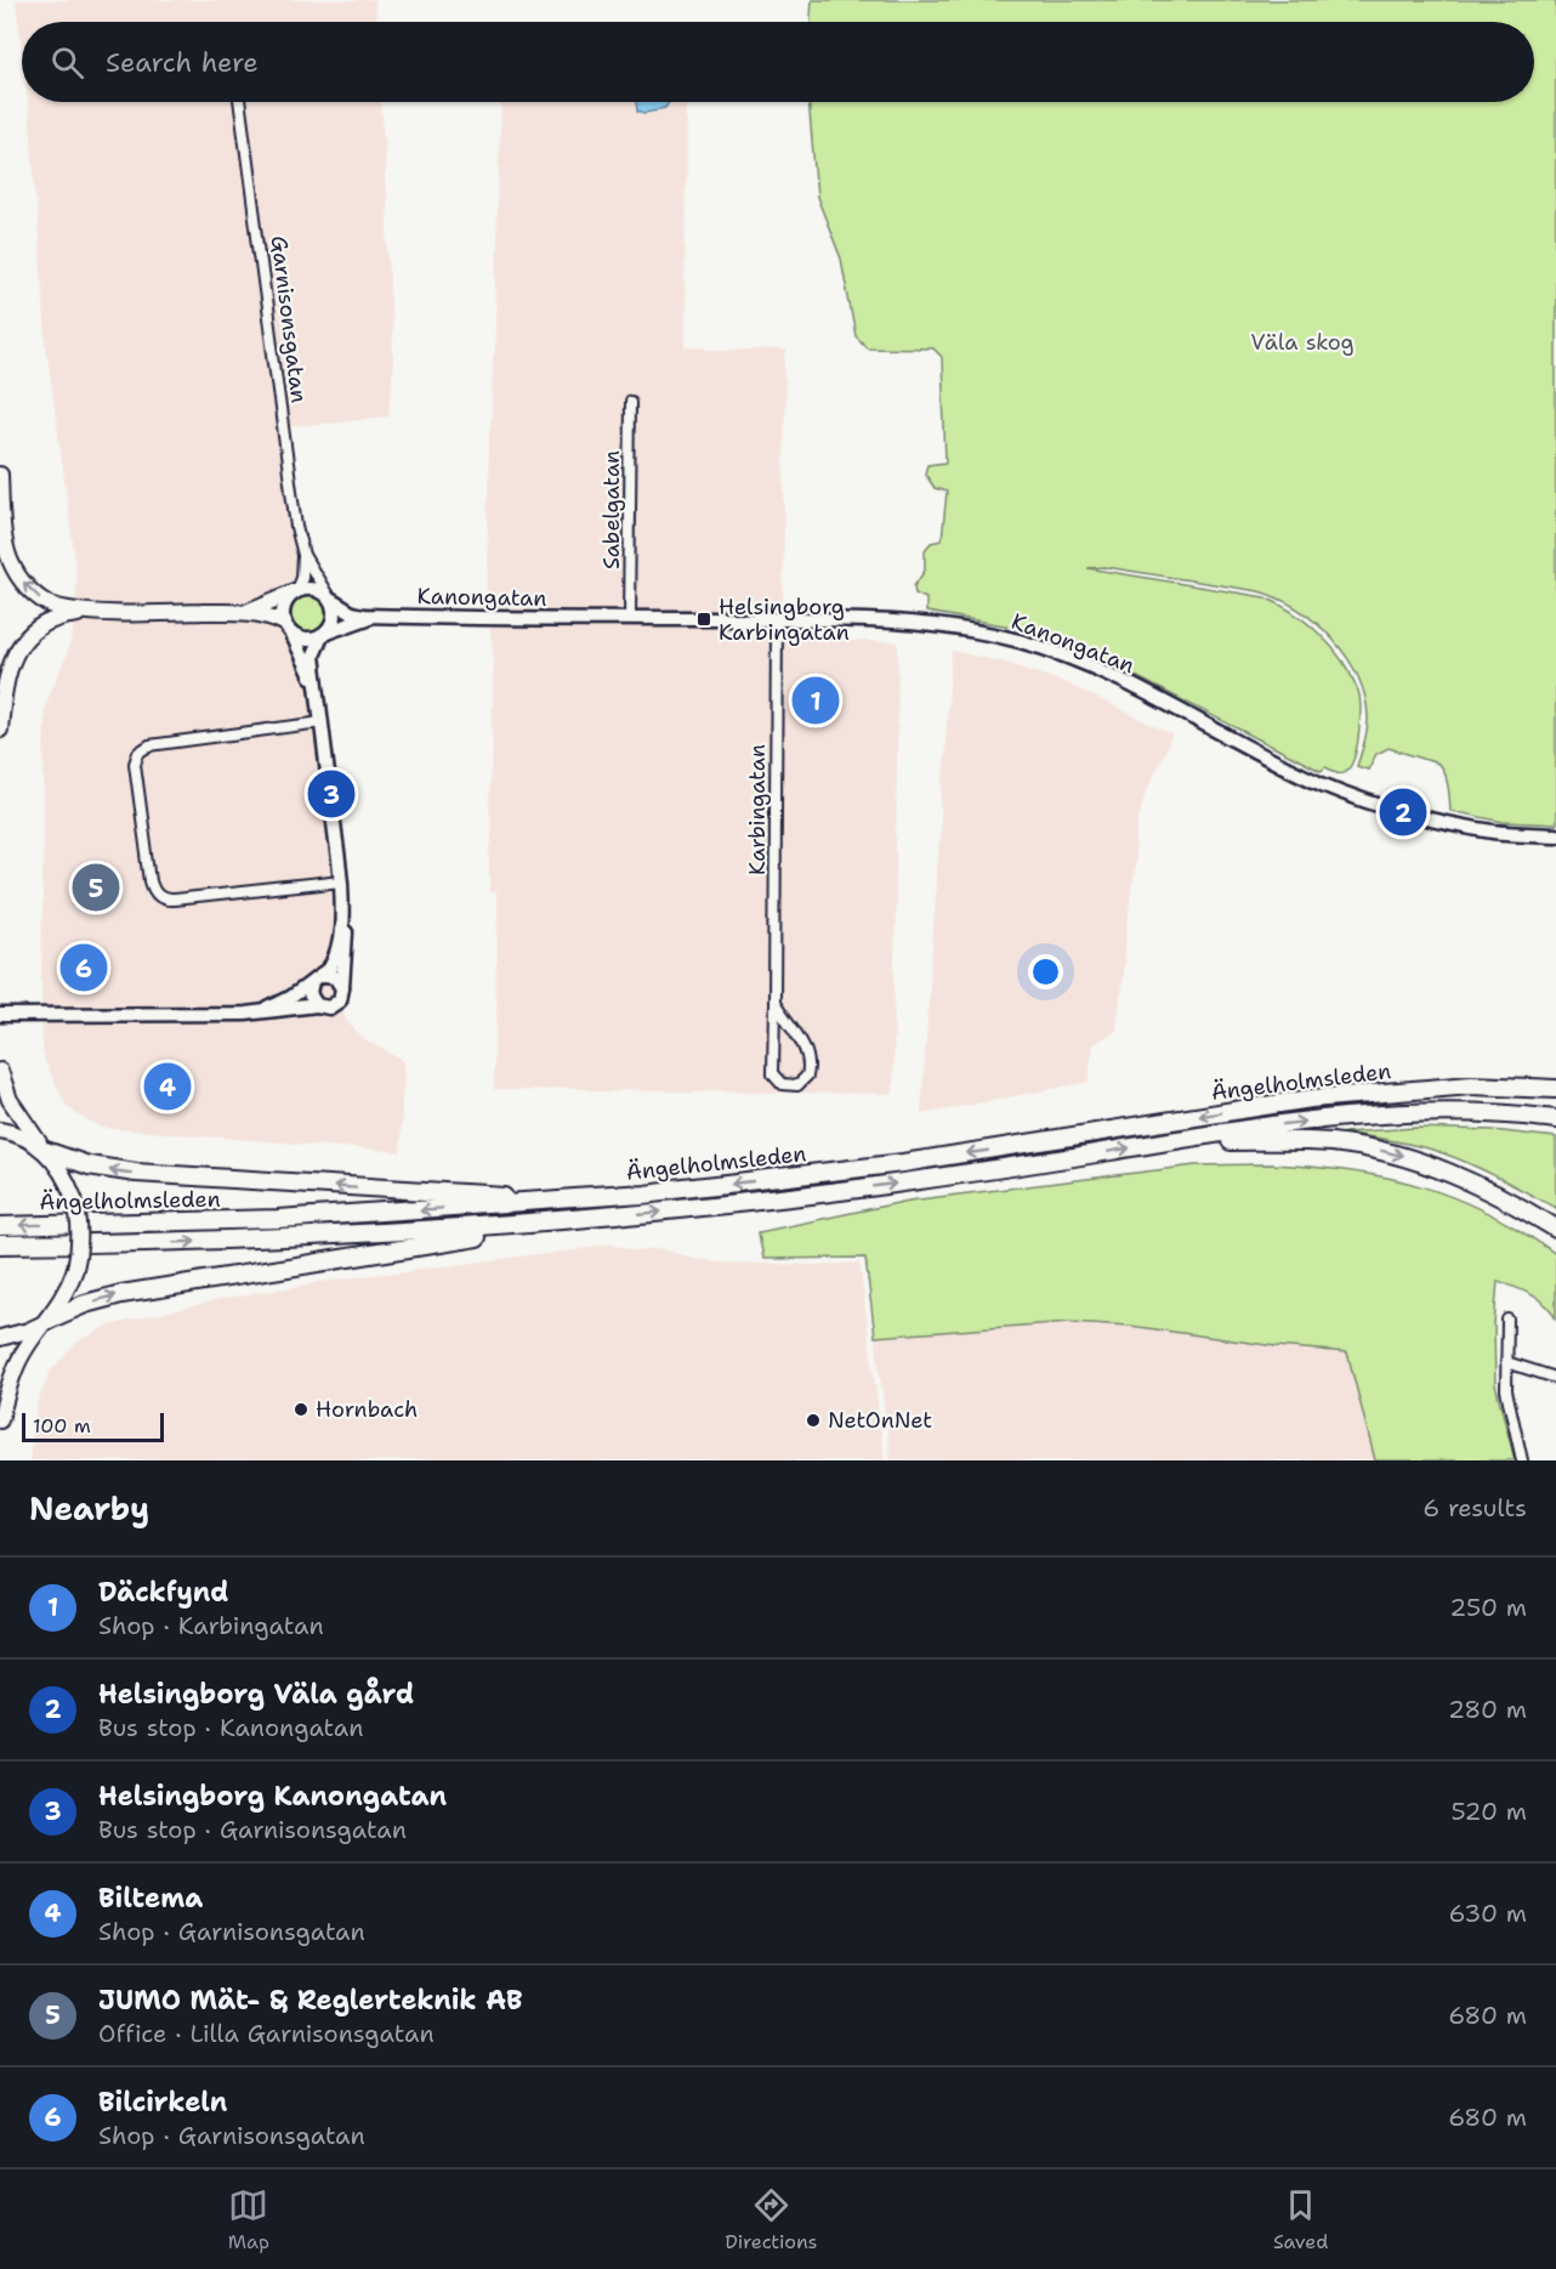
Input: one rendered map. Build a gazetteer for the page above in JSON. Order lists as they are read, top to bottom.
{
  "streets": {
    "highway": ["Ängelholmsleden"],
    "street": [
      "Garnisonsgatan",
      "Sabelgatan",
      "Kanongatan",
      "Karbingatan"
    ]
  },
  "crossings": [
    ["Garnisonsgatan", "Kanongatan"],
    ["Sabelgatan", "Kanongatan"],
    ["Kanongatan", "Karbingatan"]
  ],
  "parks": ["Väla skog"],
  "places": {
    "transit": ["Helsingborg Karbingatan"],
    "other": ["Hornbach", "NetOnNet"]
  },
  "scale_bar": "100 m",
  "page": {
    "search": "Search here",
    "pins": [
      "1",
      "3",
      "2",
      "5",
      "6",
      "4"
    ],
    "scale": "100 m",
    "heading": ["Nearby", "6 results"],
    "list": [
      {
        "mark": "1",
        "name": "Däckfynd",
        "note": "Shop · Karbingatan",
        "value": "250 m"
      },
      {
        "mark": "2",
        "name": "Helsingborg Väla gård",
        "note": "Bus stop · Kanongatan",
        "value": "280 m"
      },
      {
        "mark": "3",
        "name": "Helsingborg Kanongatan",
        "note": "Bus stop · Garnisonsgatan",
        "value": "520 m"
      },
      {
        "mark": "4",
        "name": "Biltema",
        "note": "Shop · Garnisonsgatan",
        "value": "630 m"
      },
      {
        "mark": "5",
        "name": "JUMO Mät- & Reglerteknik AB",
        "note": "Office · Lilla Garnisonsgatan",
        "value": "680 m"
      },
      {
        "mark": "6",
        "name": "Bilcirkeln",
        "note": "Shop · Garnisonsgatan",
        "value": "680 m"
      }
    ],
    "nav": ["Map", "Directions", "Saved"]
  }
}
